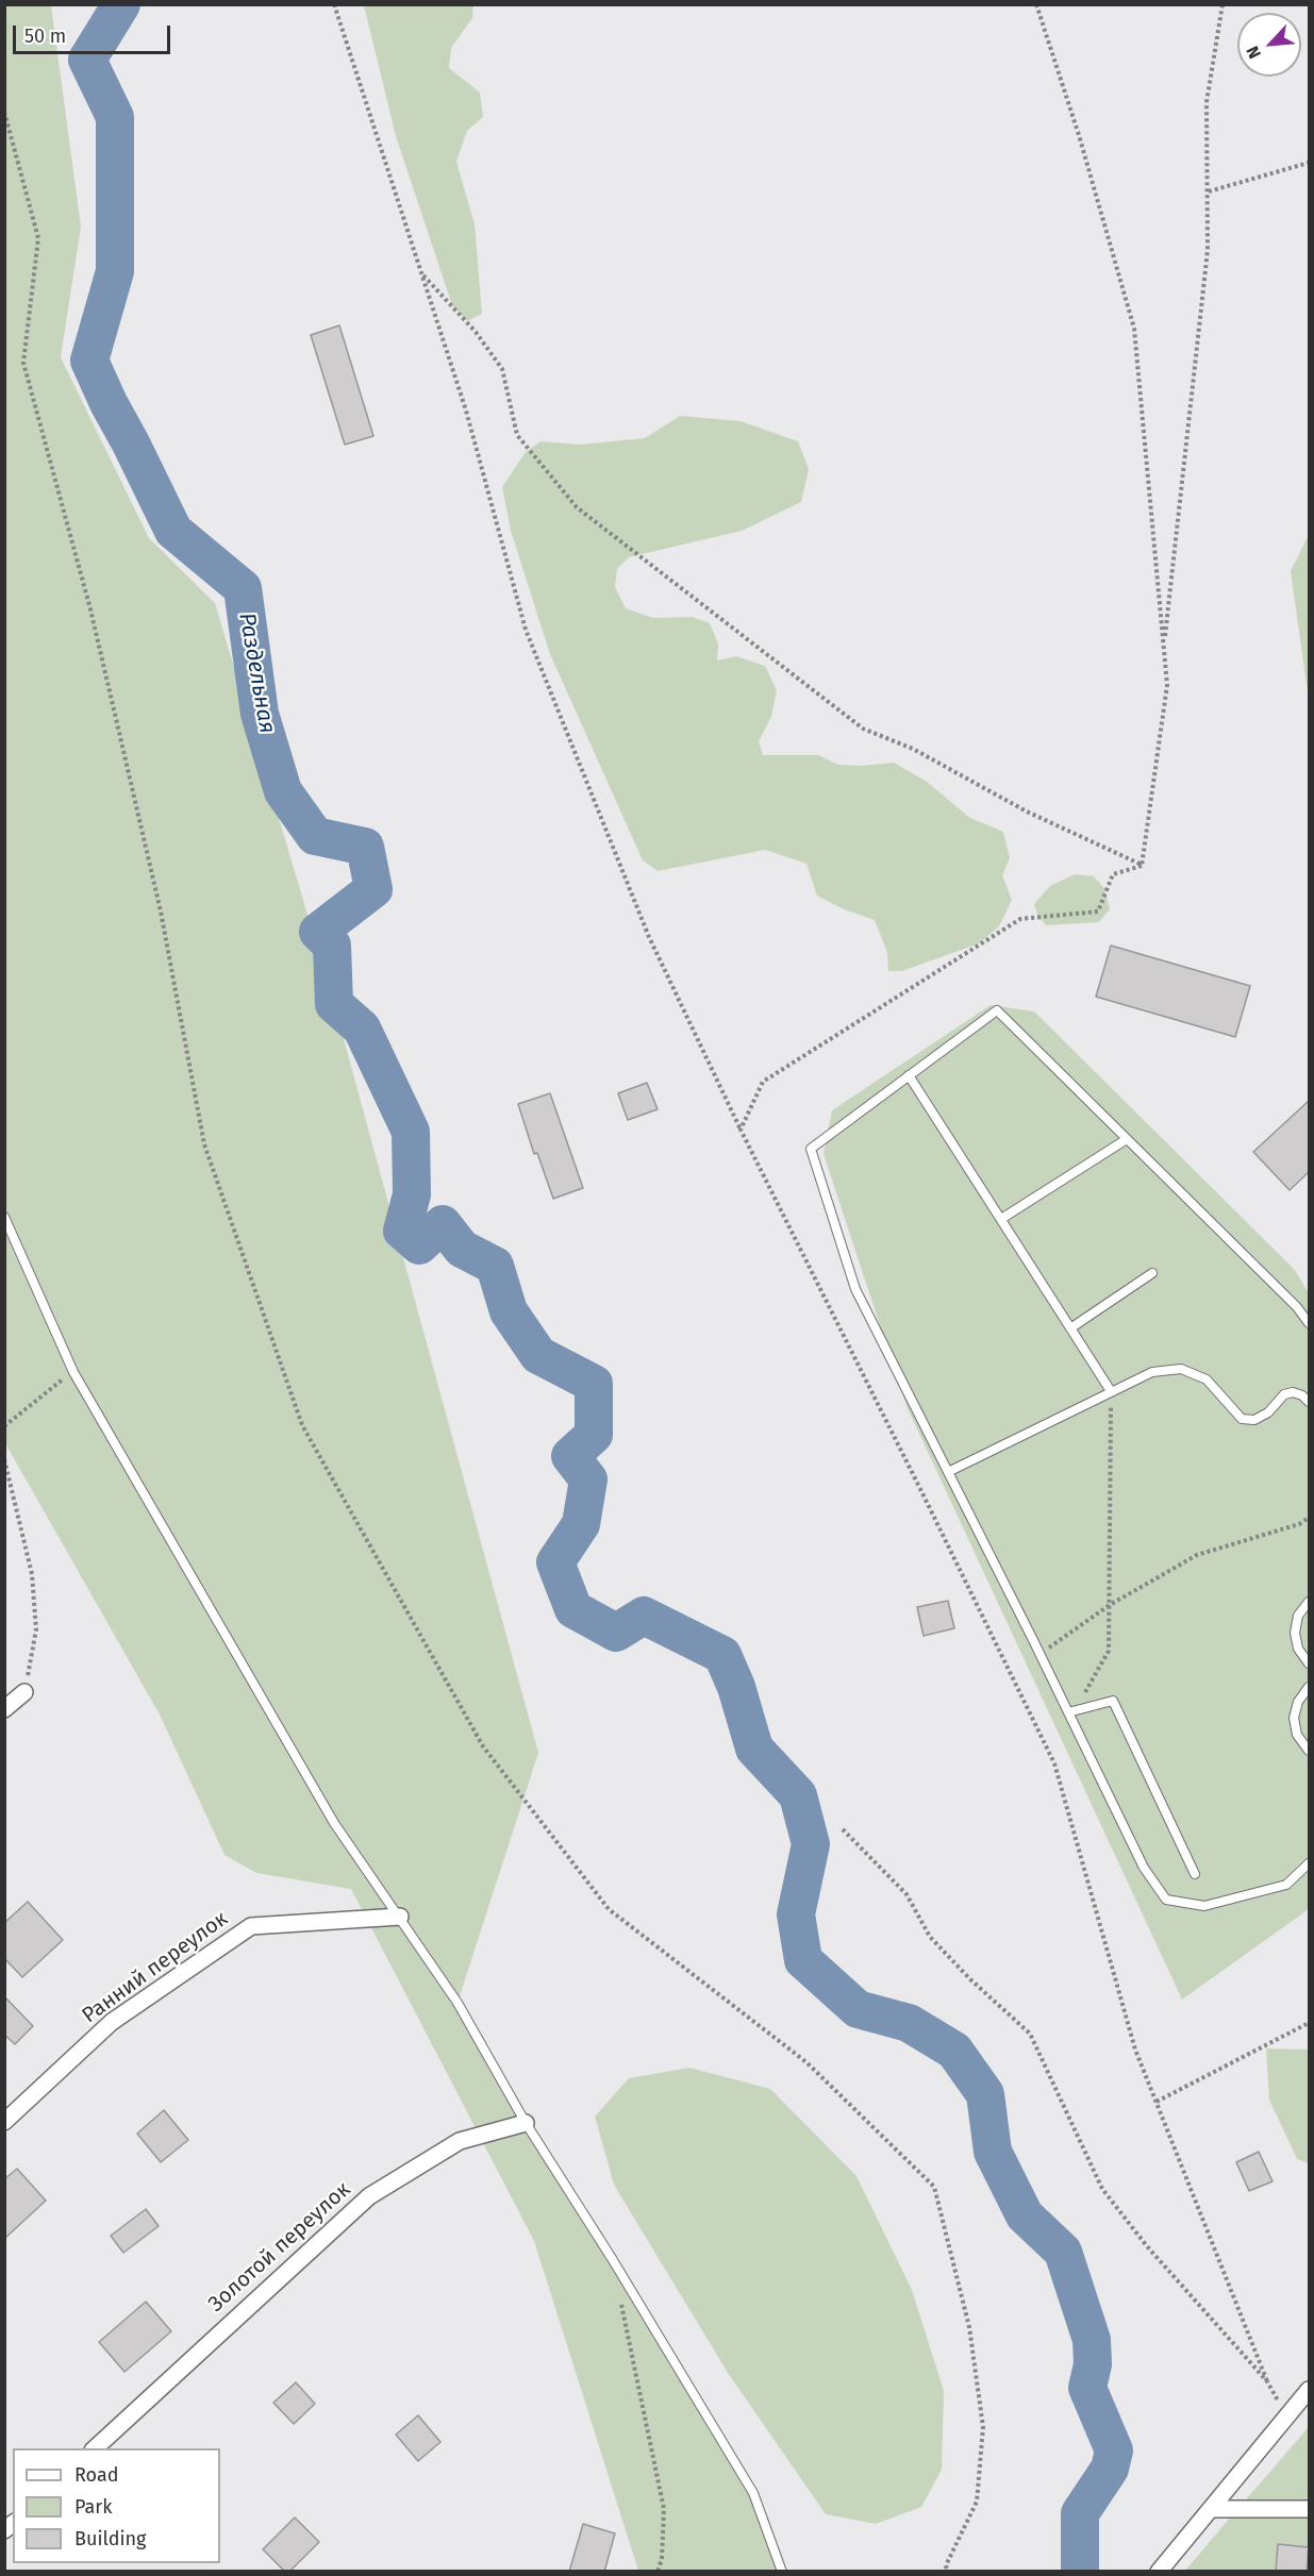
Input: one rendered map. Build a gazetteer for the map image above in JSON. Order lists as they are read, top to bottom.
{
  "streets": {
    "street": ["Ранний переулок", "Золотой переулок"]
  },
  "water": ["Раздельная"],
  "legend": ["Road", "Park", "Building"],
  "scale_bar": "50 m",
  "north": "bottom left"
}
